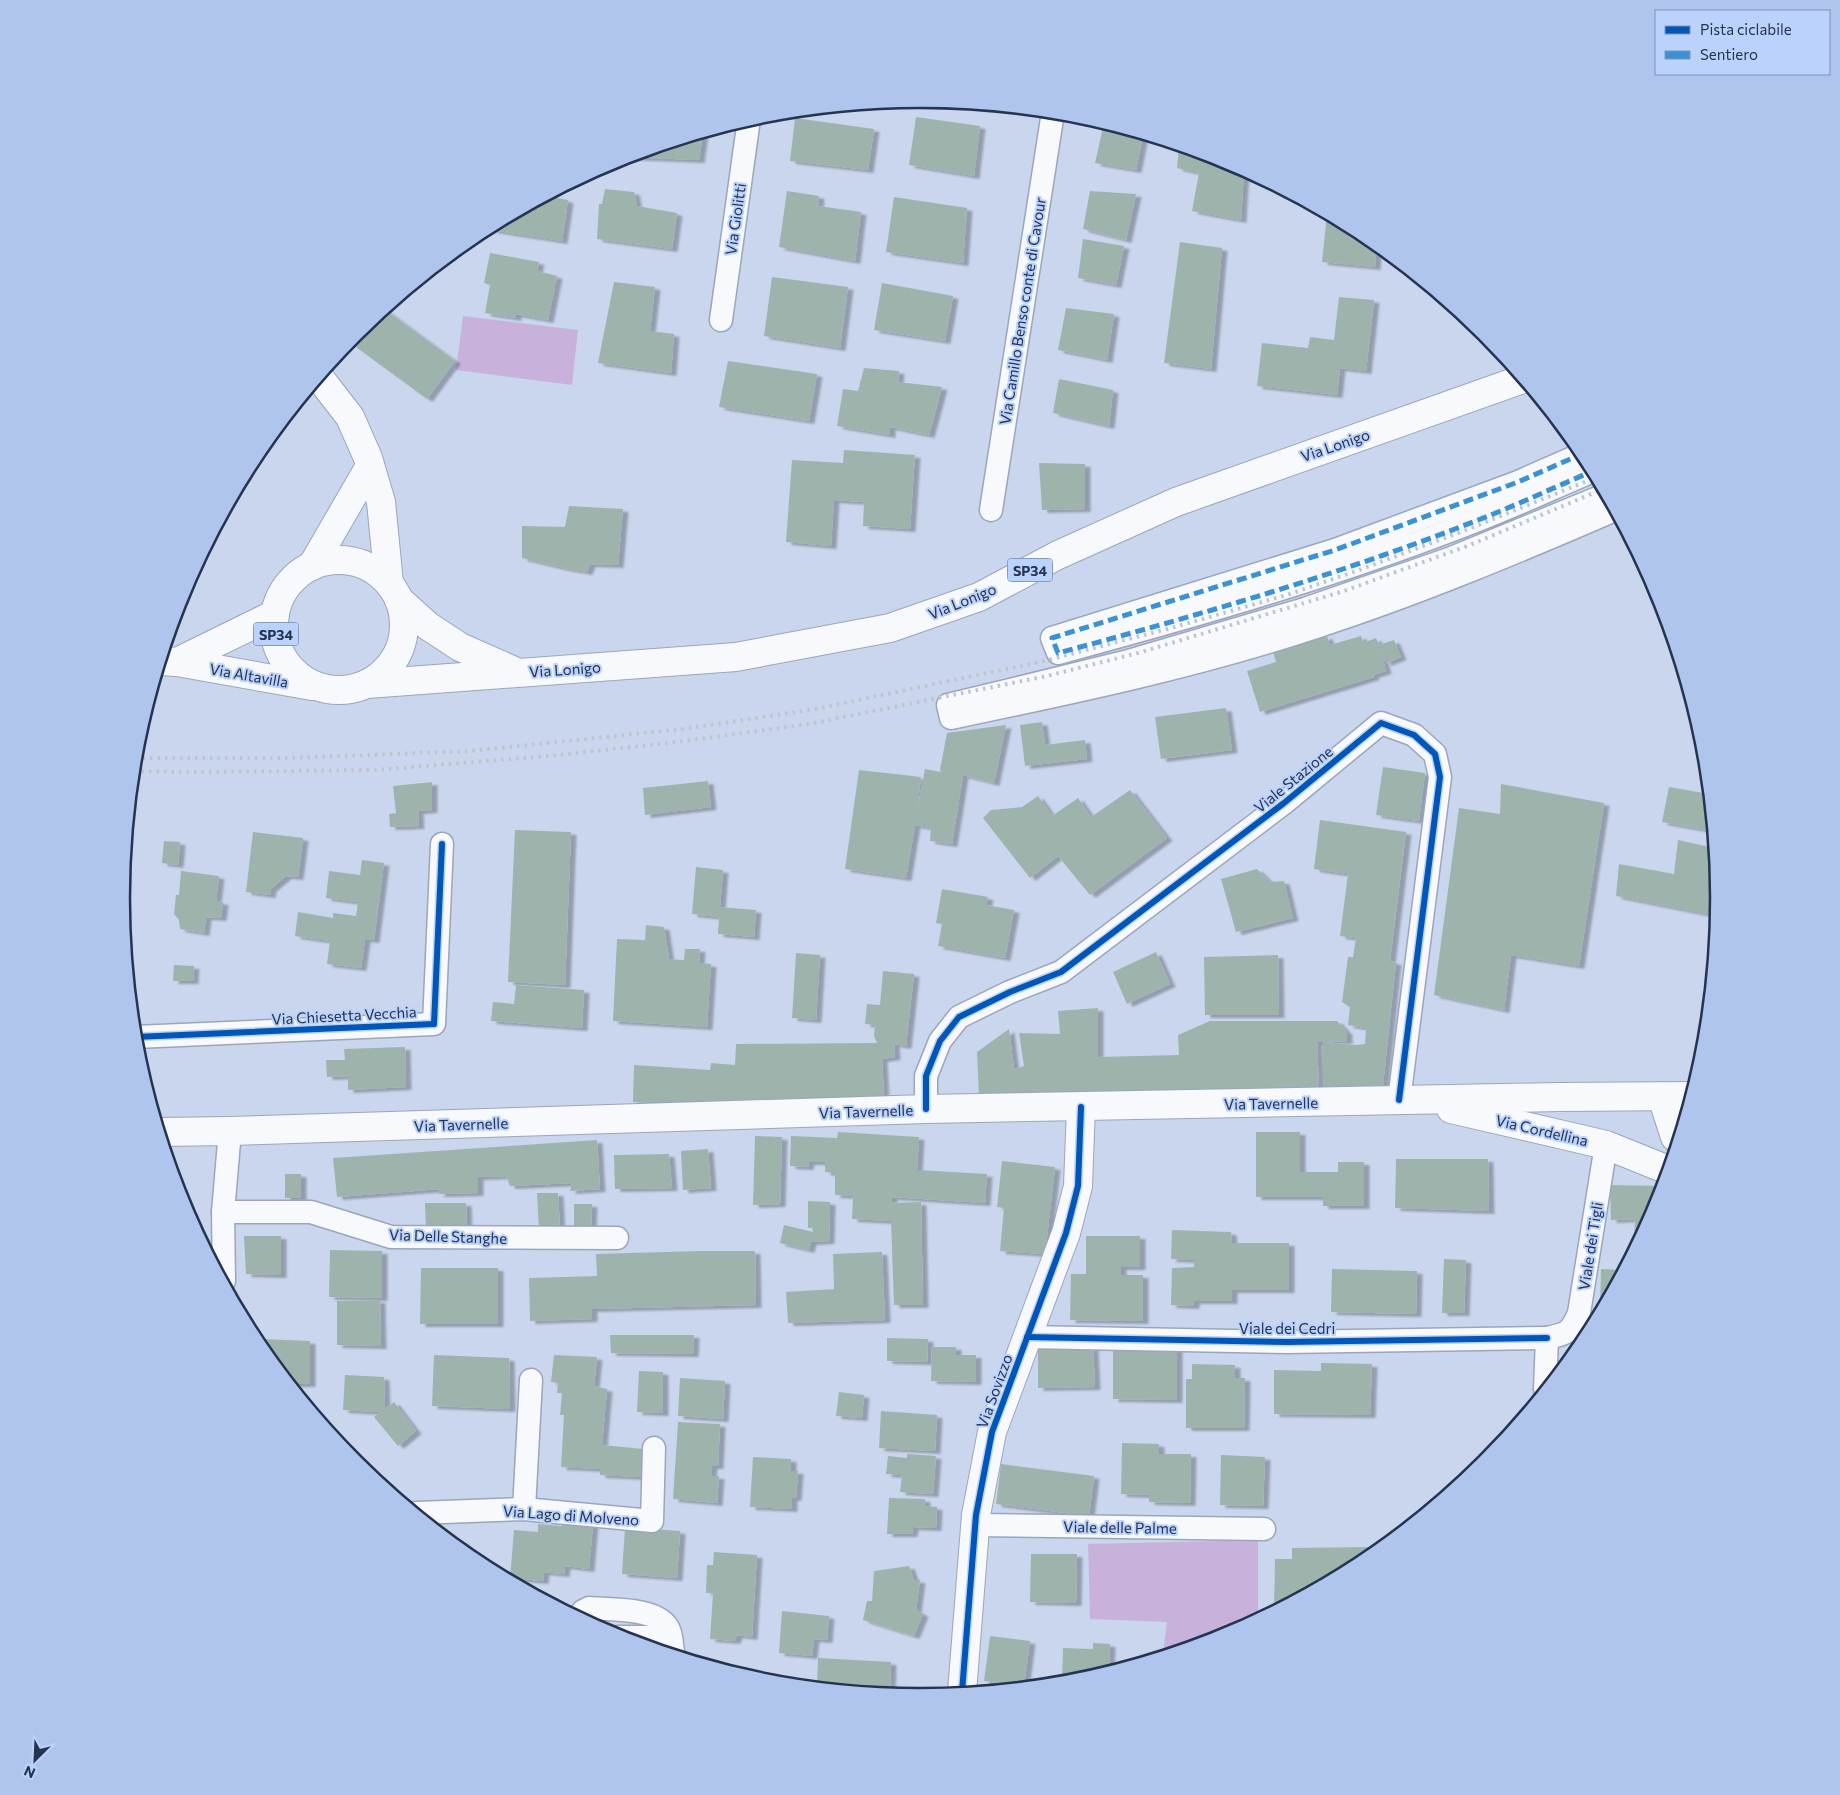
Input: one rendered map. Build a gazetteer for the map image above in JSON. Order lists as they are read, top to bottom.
{
  "streets": {
    "main road": [
      "Via Lonigo",
      "SP34",
      "Via Altavilla",
      "Via Tavernelle",
      "Via Cordellina",
      "Via Sovizzo"
    ],
    "street": [
      "Via Giolitti",
      "Via Camillo Benso conte di Cavour",
      "Viale Stazione",
      "Via Chiesetta Vecchia",
      "Via Delle Stanghe",
      "Viale dei Tigli",
      "Viale dei Cedri",
      "Via Lago di Molveno",
      "Viale delle Palme"
    ]
  },
  "crossings": [
    ["Via Lonigo", "SP34"],
    ["Via Lonigo", "Via Altavilla"],
    ["SP34", "Via Altavilla"],
    ["Viale Stazione", "Via Tavernelle"],
    ["Viale Stazione", "Via Cordellina"],
    ["Via Tavernelle", "Via Cordellina"],
    ["Via Tavernelle", "Via Sovizzo"],
    ["Via Cordellina", "Viale dei Tigli"],
    ["Viale dei Tigli", "Viale dei Cedri"],
    ["Viale dei Cedri", "Via Sovizzo"],
    ["Via Sovizzo", "Viale delle Palme"]
  ],
  "legend": ["Pista ciclabile", "Sentiero"],
  "north": "bottom left"
}
